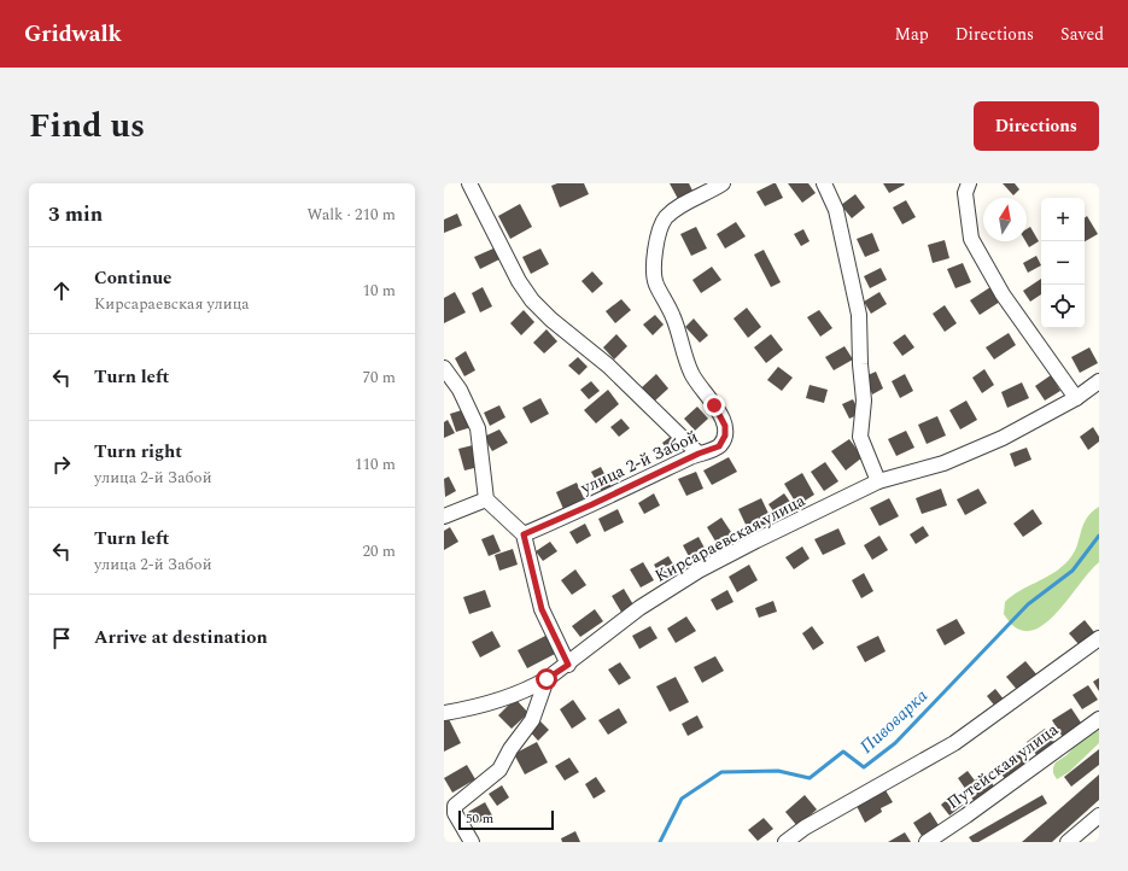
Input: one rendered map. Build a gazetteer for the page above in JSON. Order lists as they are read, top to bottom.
{
  "streets": {
    "street": ["улица 2-й Забой", "Кирсараевская улица", "Путейская улица"]
  },
  "water": ["Пивоварка"],
  "scale_bar": "50 m",
  "north": "top",
  "page": {
    "header": "Gridwalk",
    "nav": ["Map", "Directions", "Saved"],
    "title": "Find us",
    "buttons": "Directions",
    "heading": ["3 min", "Walk · 210 m"],
    "map_buttons": ["+", "−"],
    "list": [
      ["Continue", "Кирсараевская улица", "10 m"],
      ["Turn left", "70 m"],
      ["Turn right", "улица 2-й Забой", "110 m"],
      ["Turn left", "улица 2-й Забой", "20 m"],
      "Arrive at destination"
    ],
    "scale": "50 m"
  }
}
